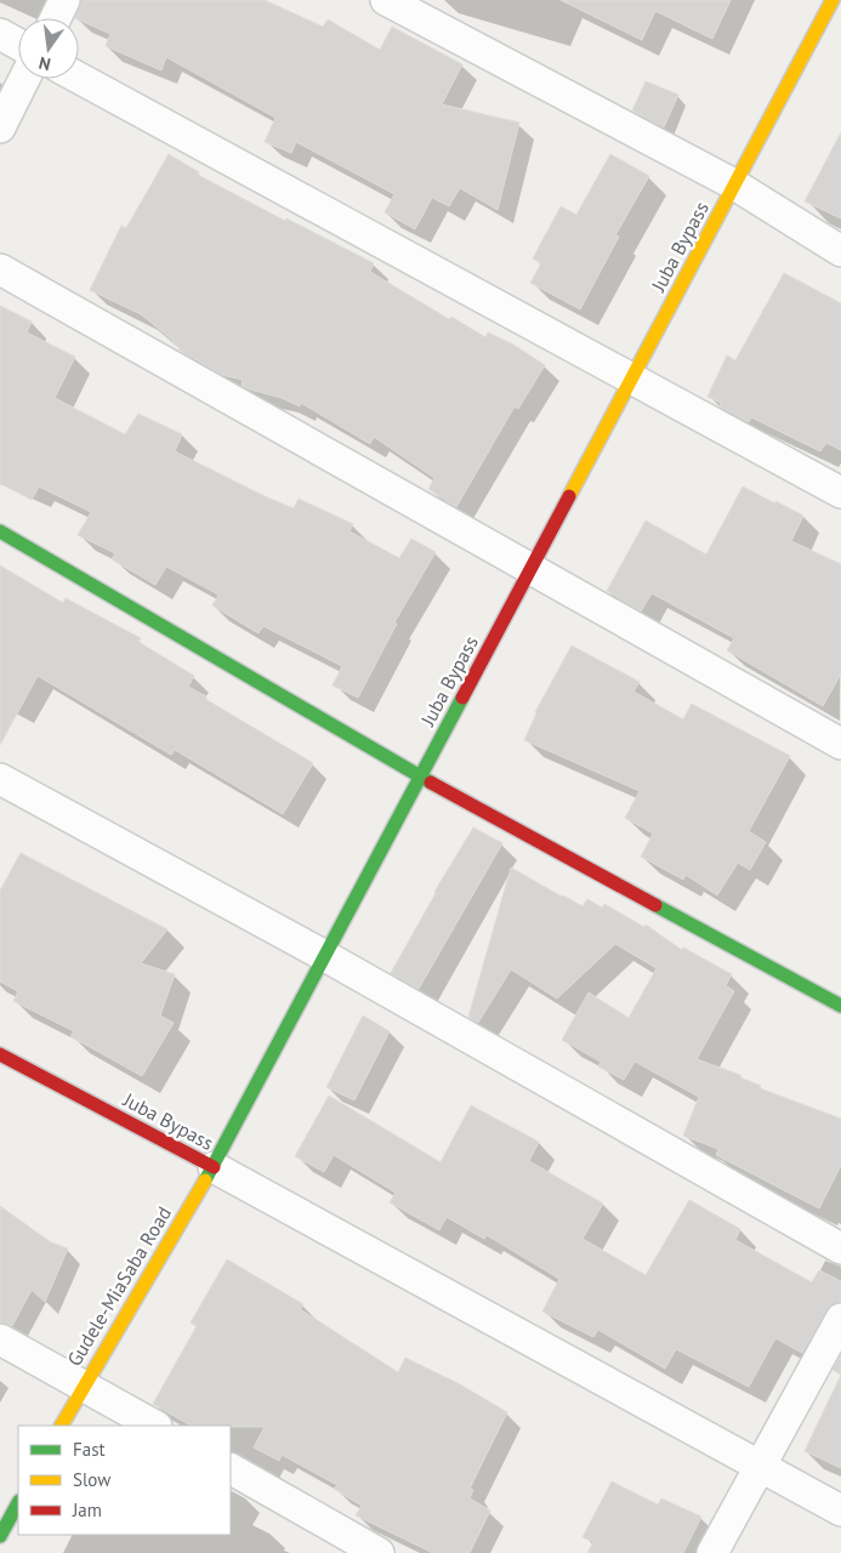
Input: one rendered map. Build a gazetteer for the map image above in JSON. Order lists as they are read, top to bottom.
{
  "streets": {
    "main road": ["Juba Bypass", "Gudele-MiaSaba Road"]
  },
  "crossings": [
    ["Juba Bypass", "Gudele-MiaSaba Road"]
  ],
  "legend": ["Fast", "Slow", "Jam"],
  "north": "bottom"
}
